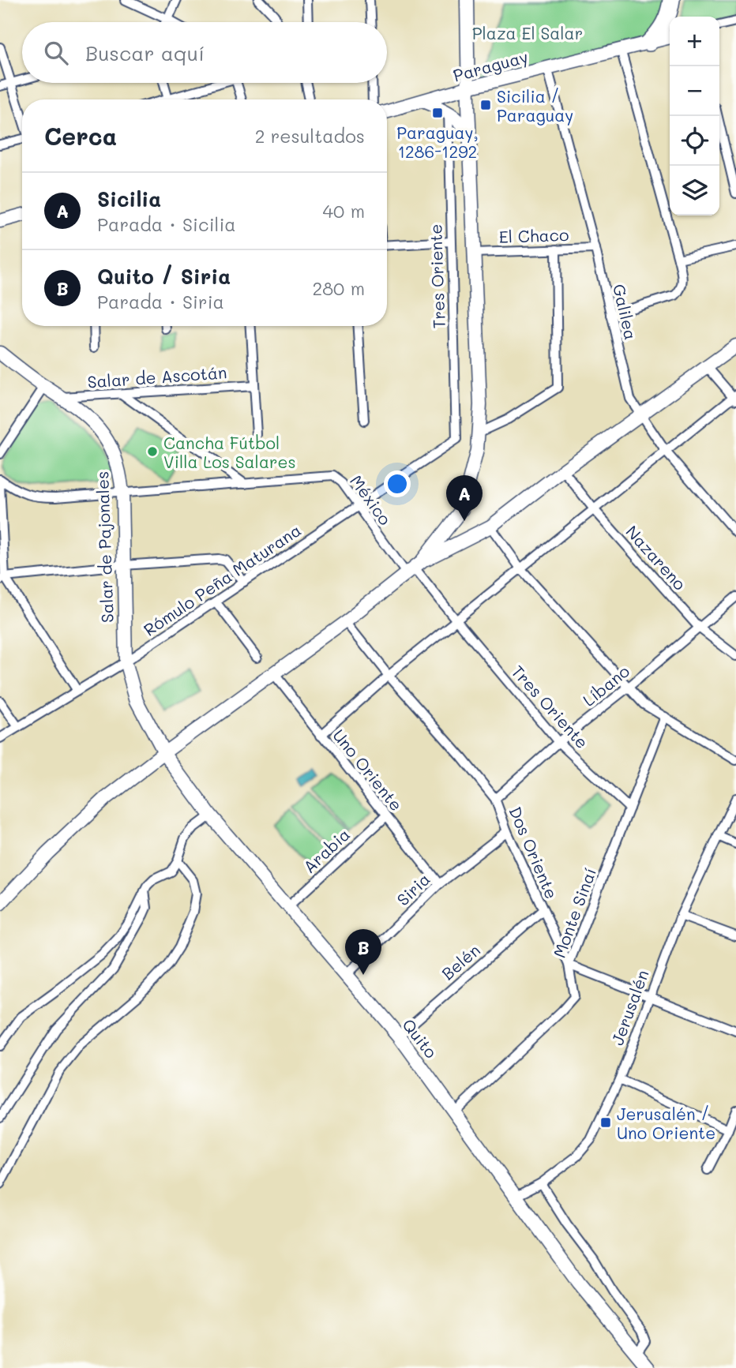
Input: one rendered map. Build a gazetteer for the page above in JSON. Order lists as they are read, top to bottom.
{
  "streets": {
    "main road": ["Paraguay", "Salar de Pajonales", "Quito"],
    "street": [
      "El Chaco",
      "Tres Oriente",
      "Galilea",
      "Salar de Ascotán",
      "México",
      "Nazareno",
      "Rómulo Peña Maturana",
      "Líbano",
      "Uno Oriente",
      "Arabia",
      "Dos Oriente",
      "Siria",
      "Monte Sinaí",
      "Belén",
      "Jerusalén"
    ]
  },
  "crossings": [
    ["Paraguay", "Galilea"],
    ["El Chaco", "Galilea"],
    ["Tres Oriente", "México"],
    ["Tres Oriente", "Rómulo Peña Maturana"],
    ["Tres Oriente", "Líbano"],
    ["Tres Oriente", "Monte Sinaí"],
    ["Salar de Ascotán", "Salar de Pajonales"],
    ["México", "Salar de Pajonales"],
    ["México", "Rómulo Peña Maturana"],
    ["Salar de Pajonales", "Rómulo Peña Maturana"],
    ["Salar de Pajonales", "Quito"],
    ["Nazareno", "Líbano"],
    ["Líbano", "Dos Oriente"],
    ["Uno Oriente", "Arabia"],
    ["Uno Oriente", "Siria"],
    ["Arabia", "Quito"],
    ["Dos Oriente", "Siria"],
    ["Dos Oriente", "Monte Sinaí"],
    ["Dos Oriente", "Belén"],
    ["Siria", "Quito"],
    ["Monte Sinaí", "Quito"],
    ["Belén", "Quito"],
    ["Jerusalén", "Quito"]
  ],
  "parks": ["Plaza El Salar"],
  "places": {
    "transit": ["Sicilia / Paraguay", "Paraguay, 1286-1292", "Jerusalén / Uno Oriente"],
    "other": ["Cancha Fútbol Villa Los Salares"]
  },
  "page": {
    "map_buttons": ["+", "−"],
    "search": "Buscar aquí",
    "heading": ["Cerca", "2 resultados"],
    "list": [
      {
        "mark": "A",
        "name": "Sicilia",
        "note": "Parada · Sicilia",
        "value": "40 m"
      },
      {
        "mark": "B",
        "name": "Quito / Siria",
        "note": "Parada · Siria",
        "value": "280 m"
      }
    ],
    "pins": ["A", "B"]
  }
}
